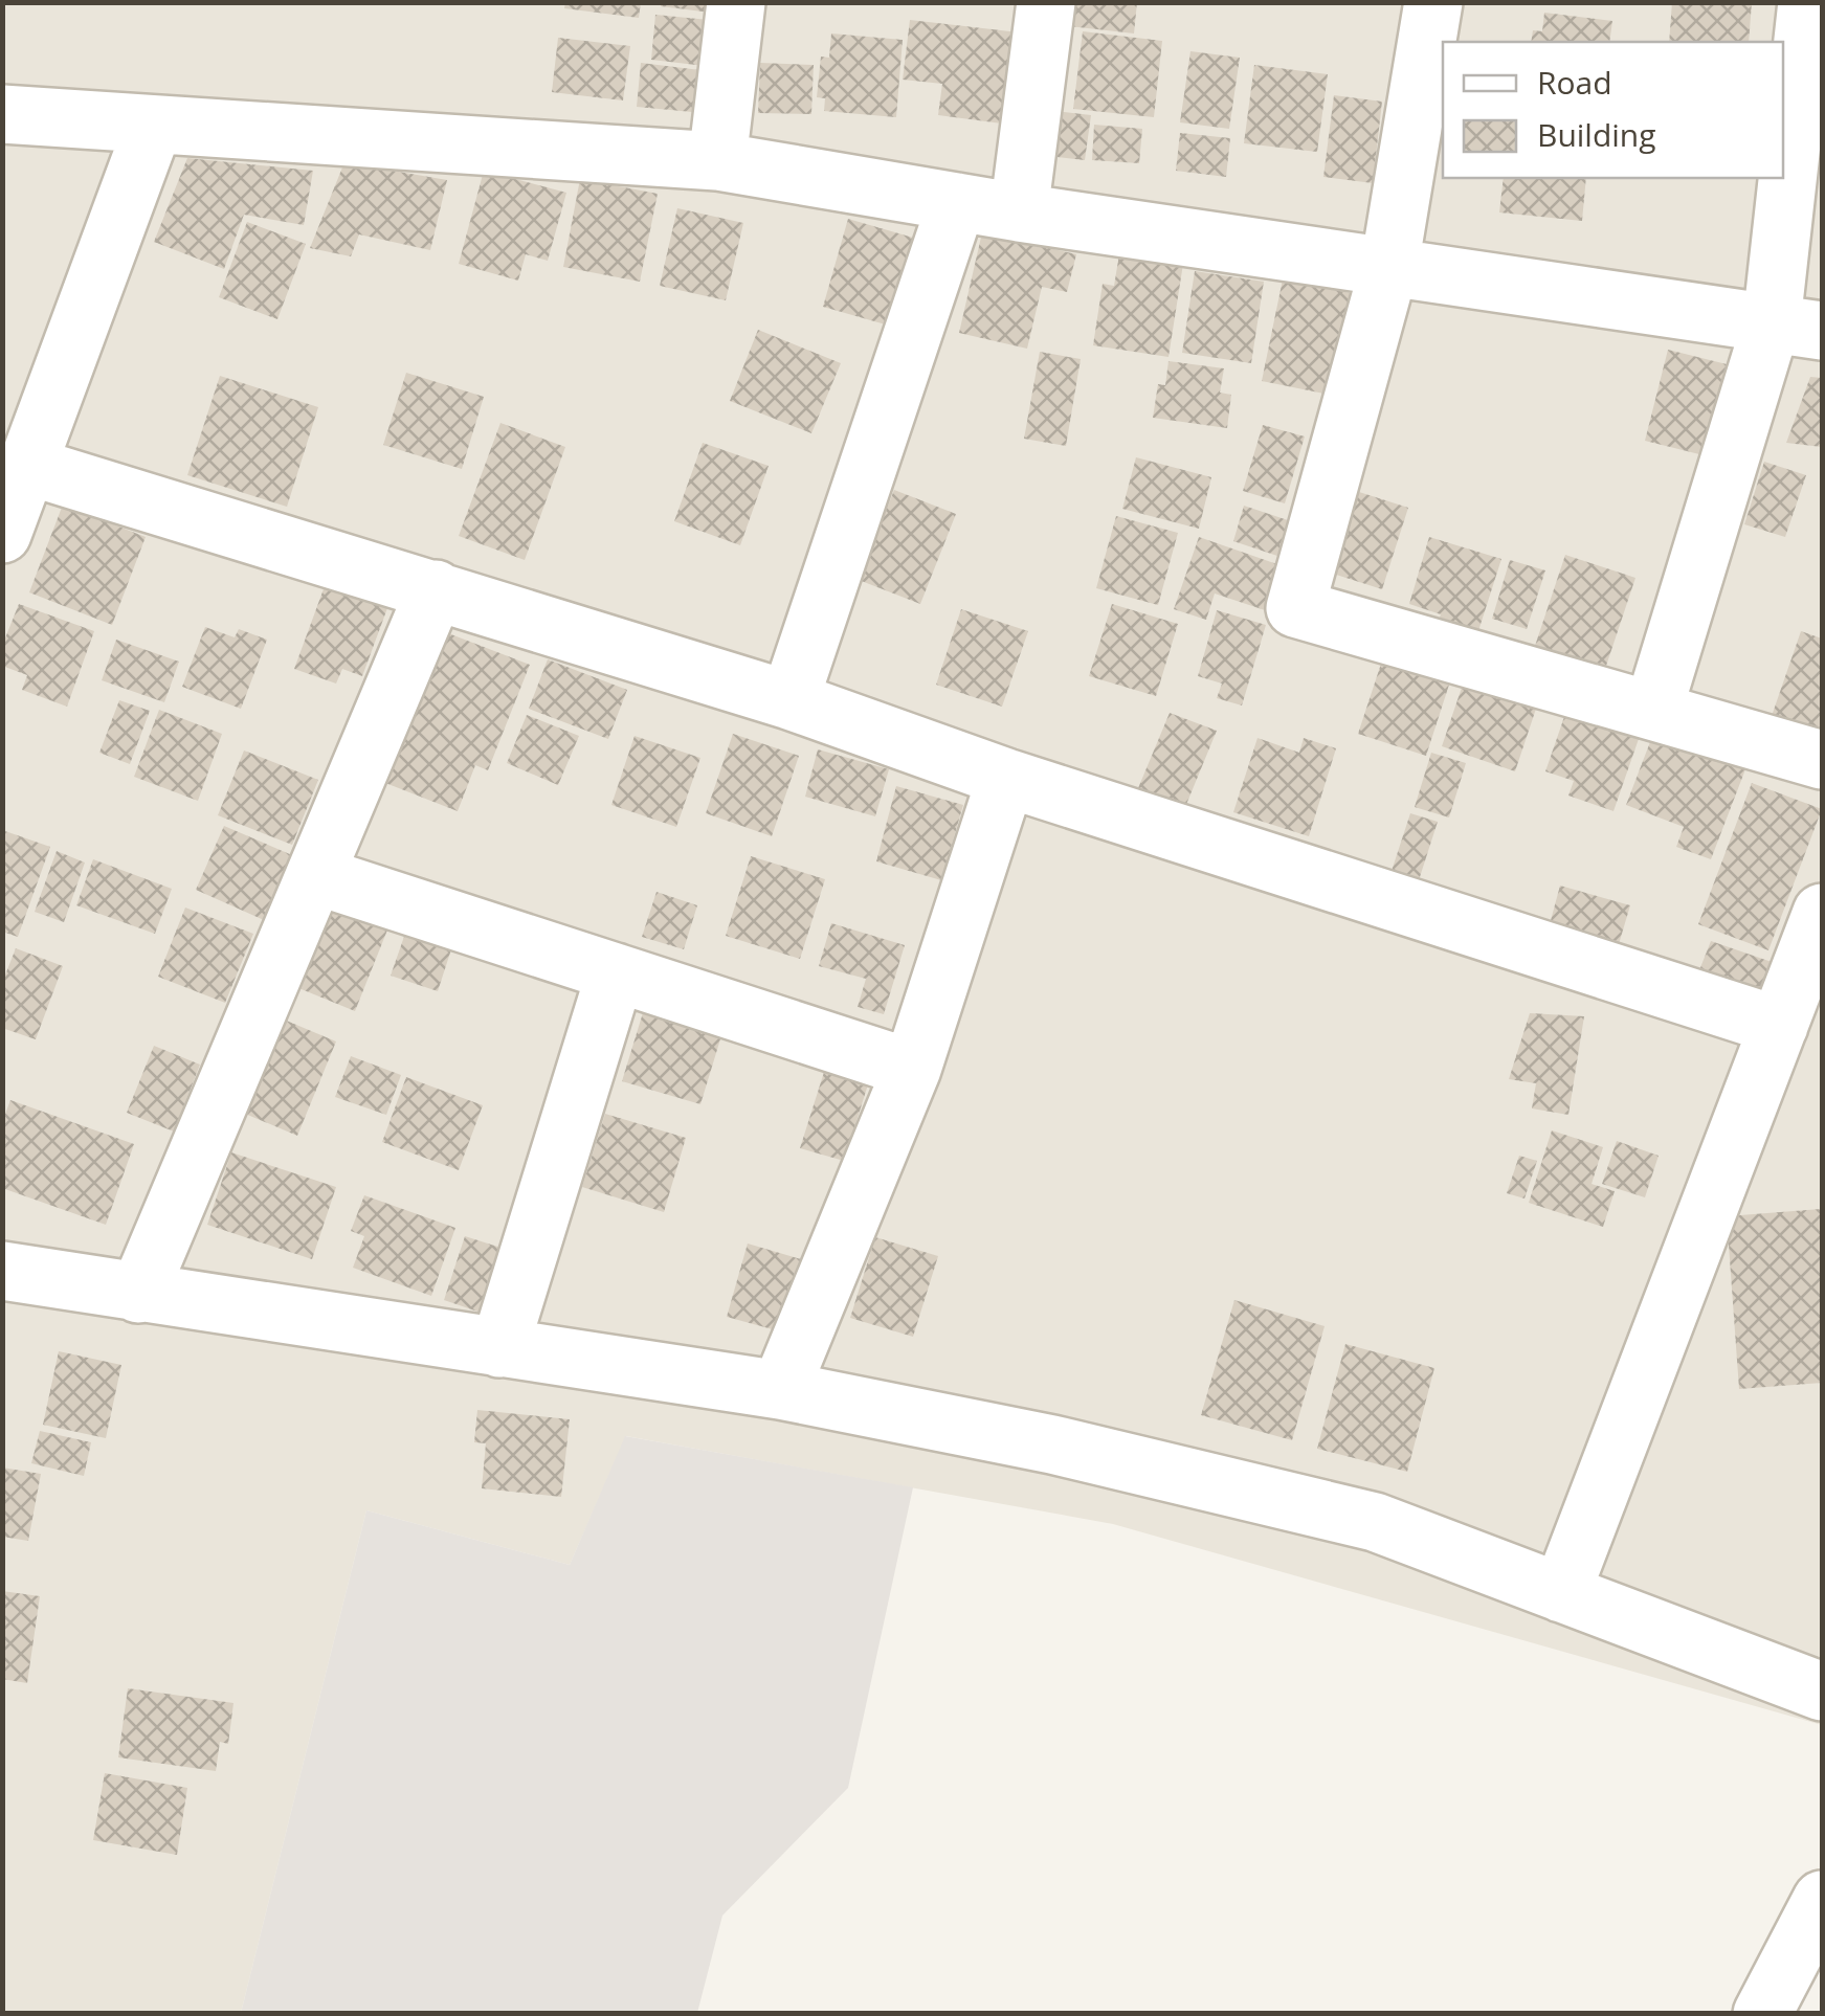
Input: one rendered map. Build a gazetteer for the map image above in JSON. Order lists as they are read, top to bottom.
{
  "legend": ["Road", "Building"]
}
